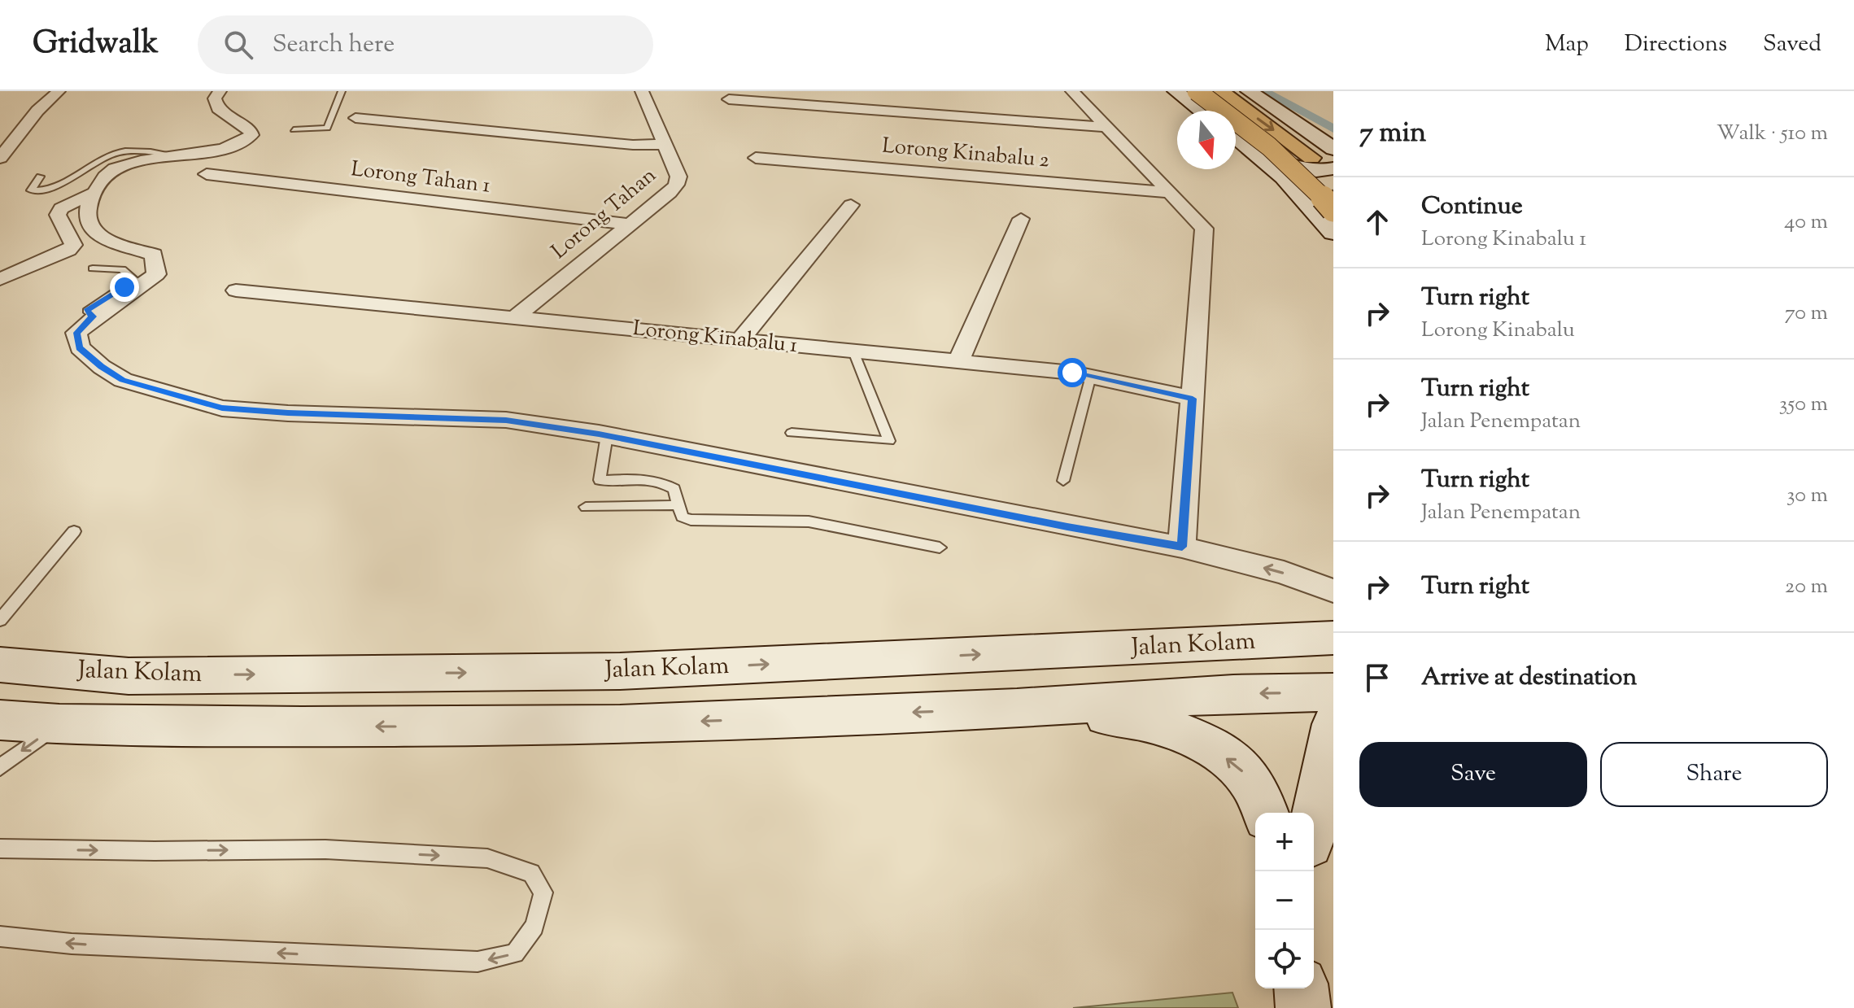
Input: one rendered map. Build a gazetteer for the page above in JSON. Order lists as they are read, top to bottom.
{
  "streets": {
    "main road": ["Jalan Kolam"],
    "street": [
      "Lorong Kinabalu 2",
      "Lorong Tahan 1",
      "Lorong Tahan",
      "Lorong Kinabalu 1"
    ]
  },
  "crossings": [
    ["Lorong Tahan 1", "Lorong Tahan"],
    ["Lorong Tahan", "Lorong Kinabalu 1"]
  ],
  "north": "bottom",
  "page": {
    "header": "Gridwalk",
    "search": "Search here",
    "nav": ["Map", "Directions", "Saved"],
    "heading": ["7 min", "Walk · 510 m"],
    "list": [
      ["Continue", "Lorong Kinabalu 1", "40 m"],
      ["Turn right", "Lorong Kinabalu", "70 m"],
      ["Turn right", "Jalan Penempatan", "350 m"],
      ["Turn right", "Jalan Penempatan", "30 m"],
      ["Turn right", "20 m"],
      "Arrive at destination"
    ],
    "buttons": ["Save", "Share"],
    "map_buttons": ["+", "−"]
  }
}
